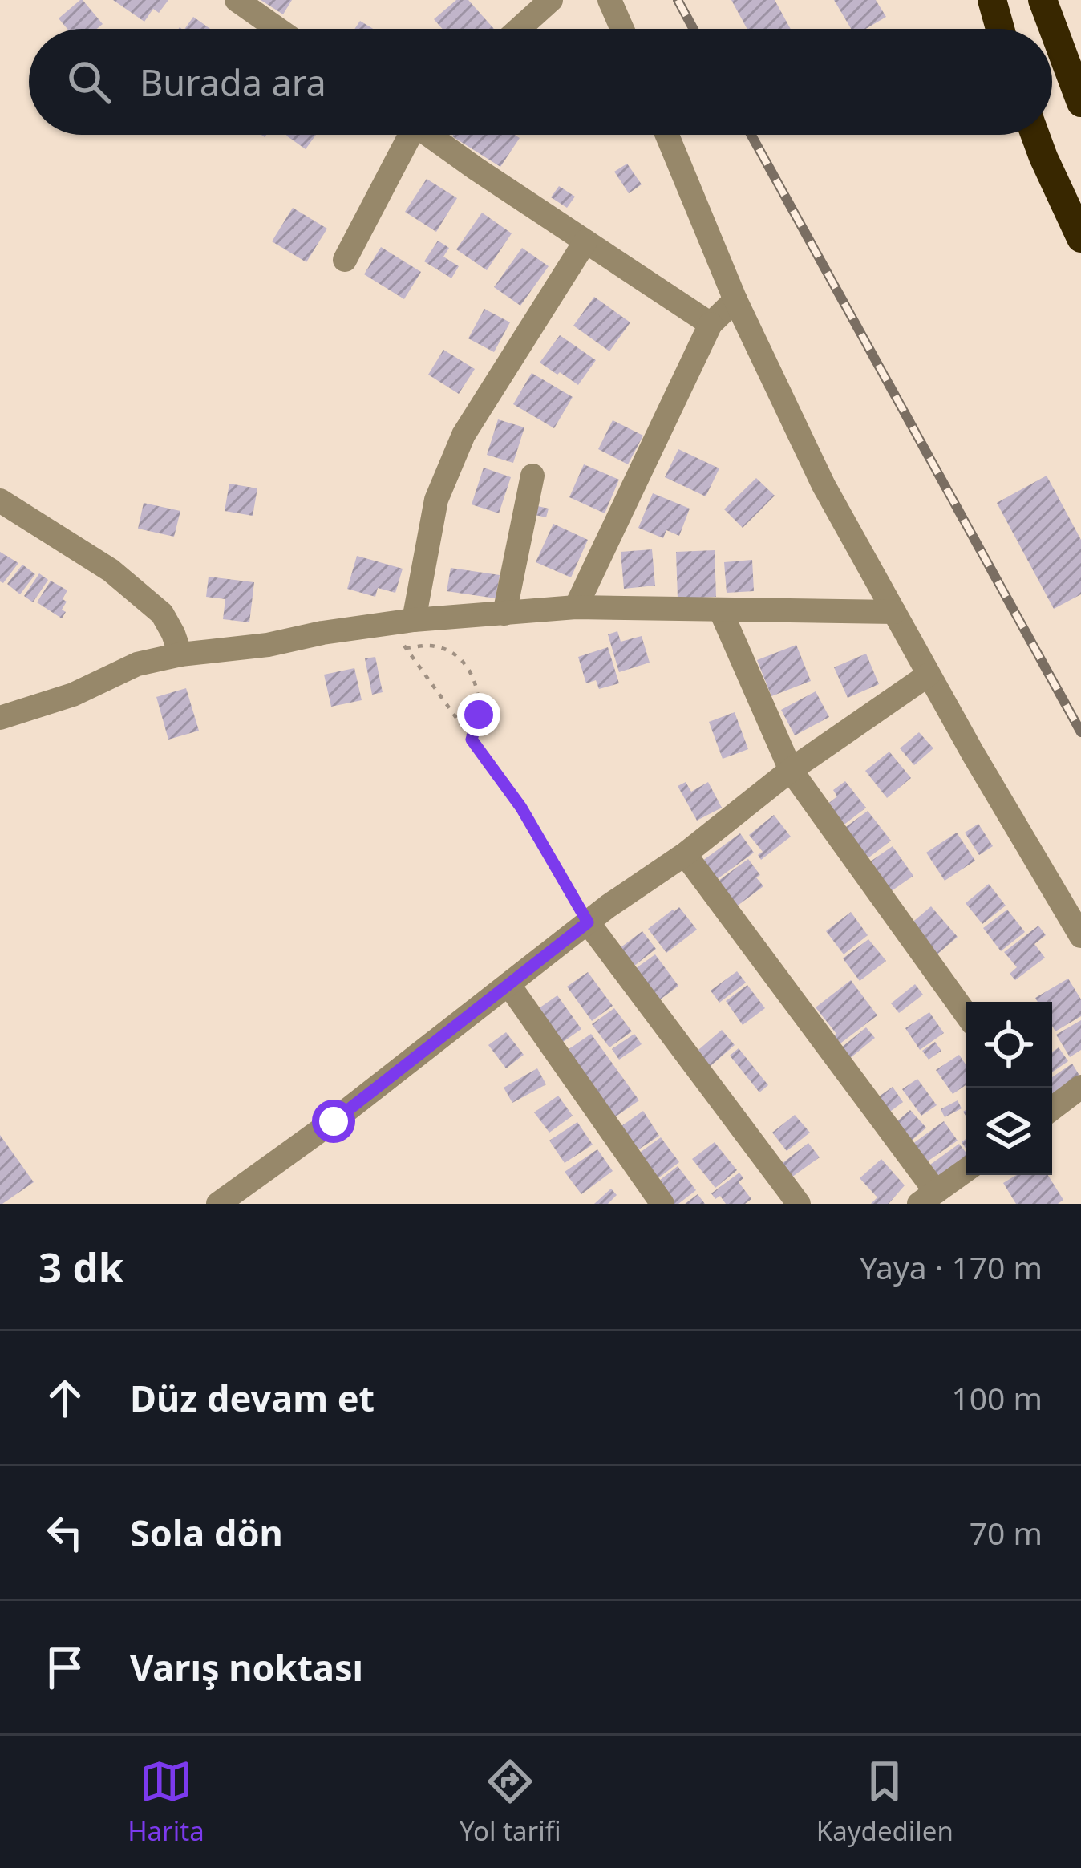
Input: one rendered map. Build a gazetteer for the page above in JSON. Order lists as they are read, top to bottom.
{
  "page": {
    "search": "Burada ara",
    "heading": ["3 dk", "Yaya · 170 m"],
    "list": [
      ["Düz devam et", "100 m"],
      ["Sola dön", "70 m"],
      "Varış noktası"
    ],
    "nav": ["Harita", "Yol tarifi", "Kaydedilen"]
  }
}
